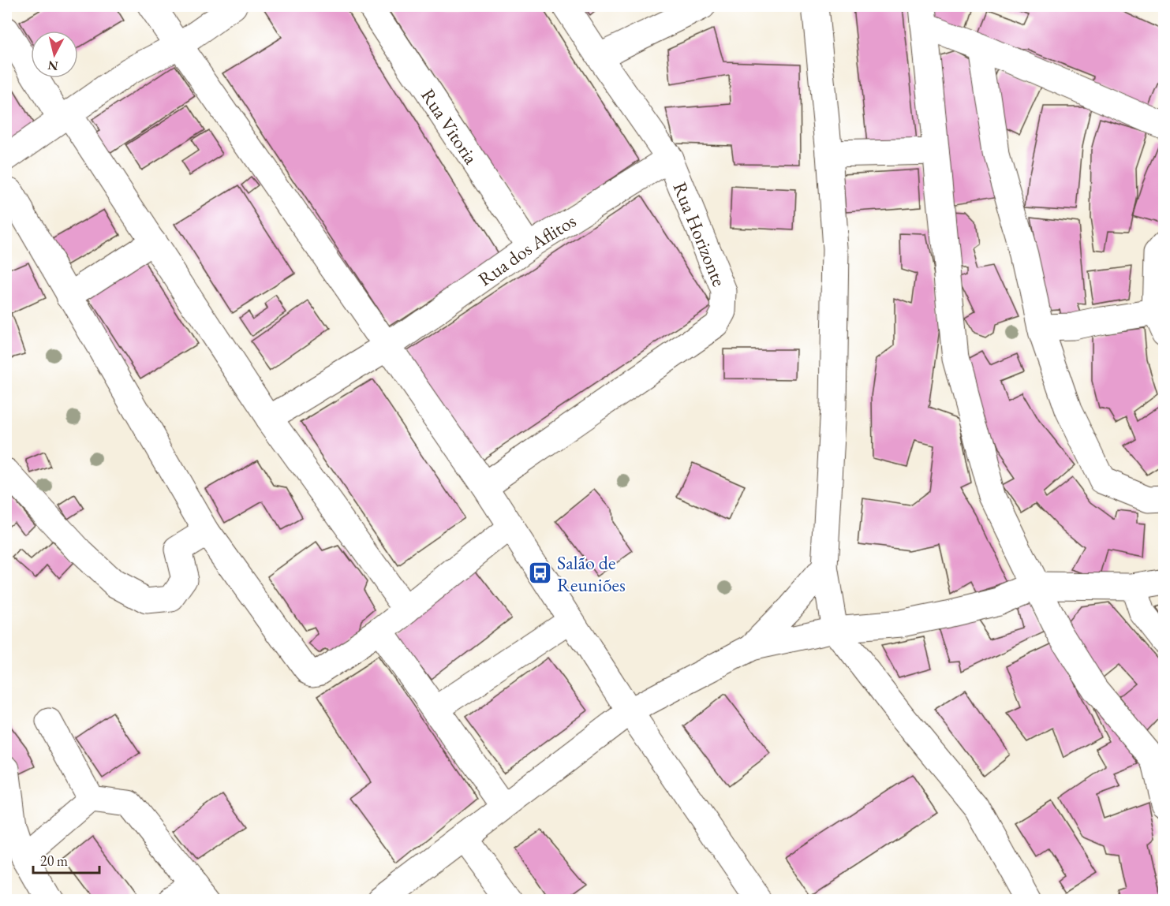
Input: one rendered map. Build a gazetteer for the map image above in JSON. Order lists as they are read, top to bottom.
{
  "streets": {
    "street": ["Rua Vitoria", "Rua Horizonte", "Rua dos Aflitos"]
  },
  "crossings": [
    ["Rua Vitoria", "Rua dos Aflitos"],
    ["Rua Horizonte", "Rua dos Aflitos"]
  ],
  "places": {
    "bus stop": ["Salão de Reuniões"]
  },
  "scale_bar": "20 m",
  "north": "bottom"
}
